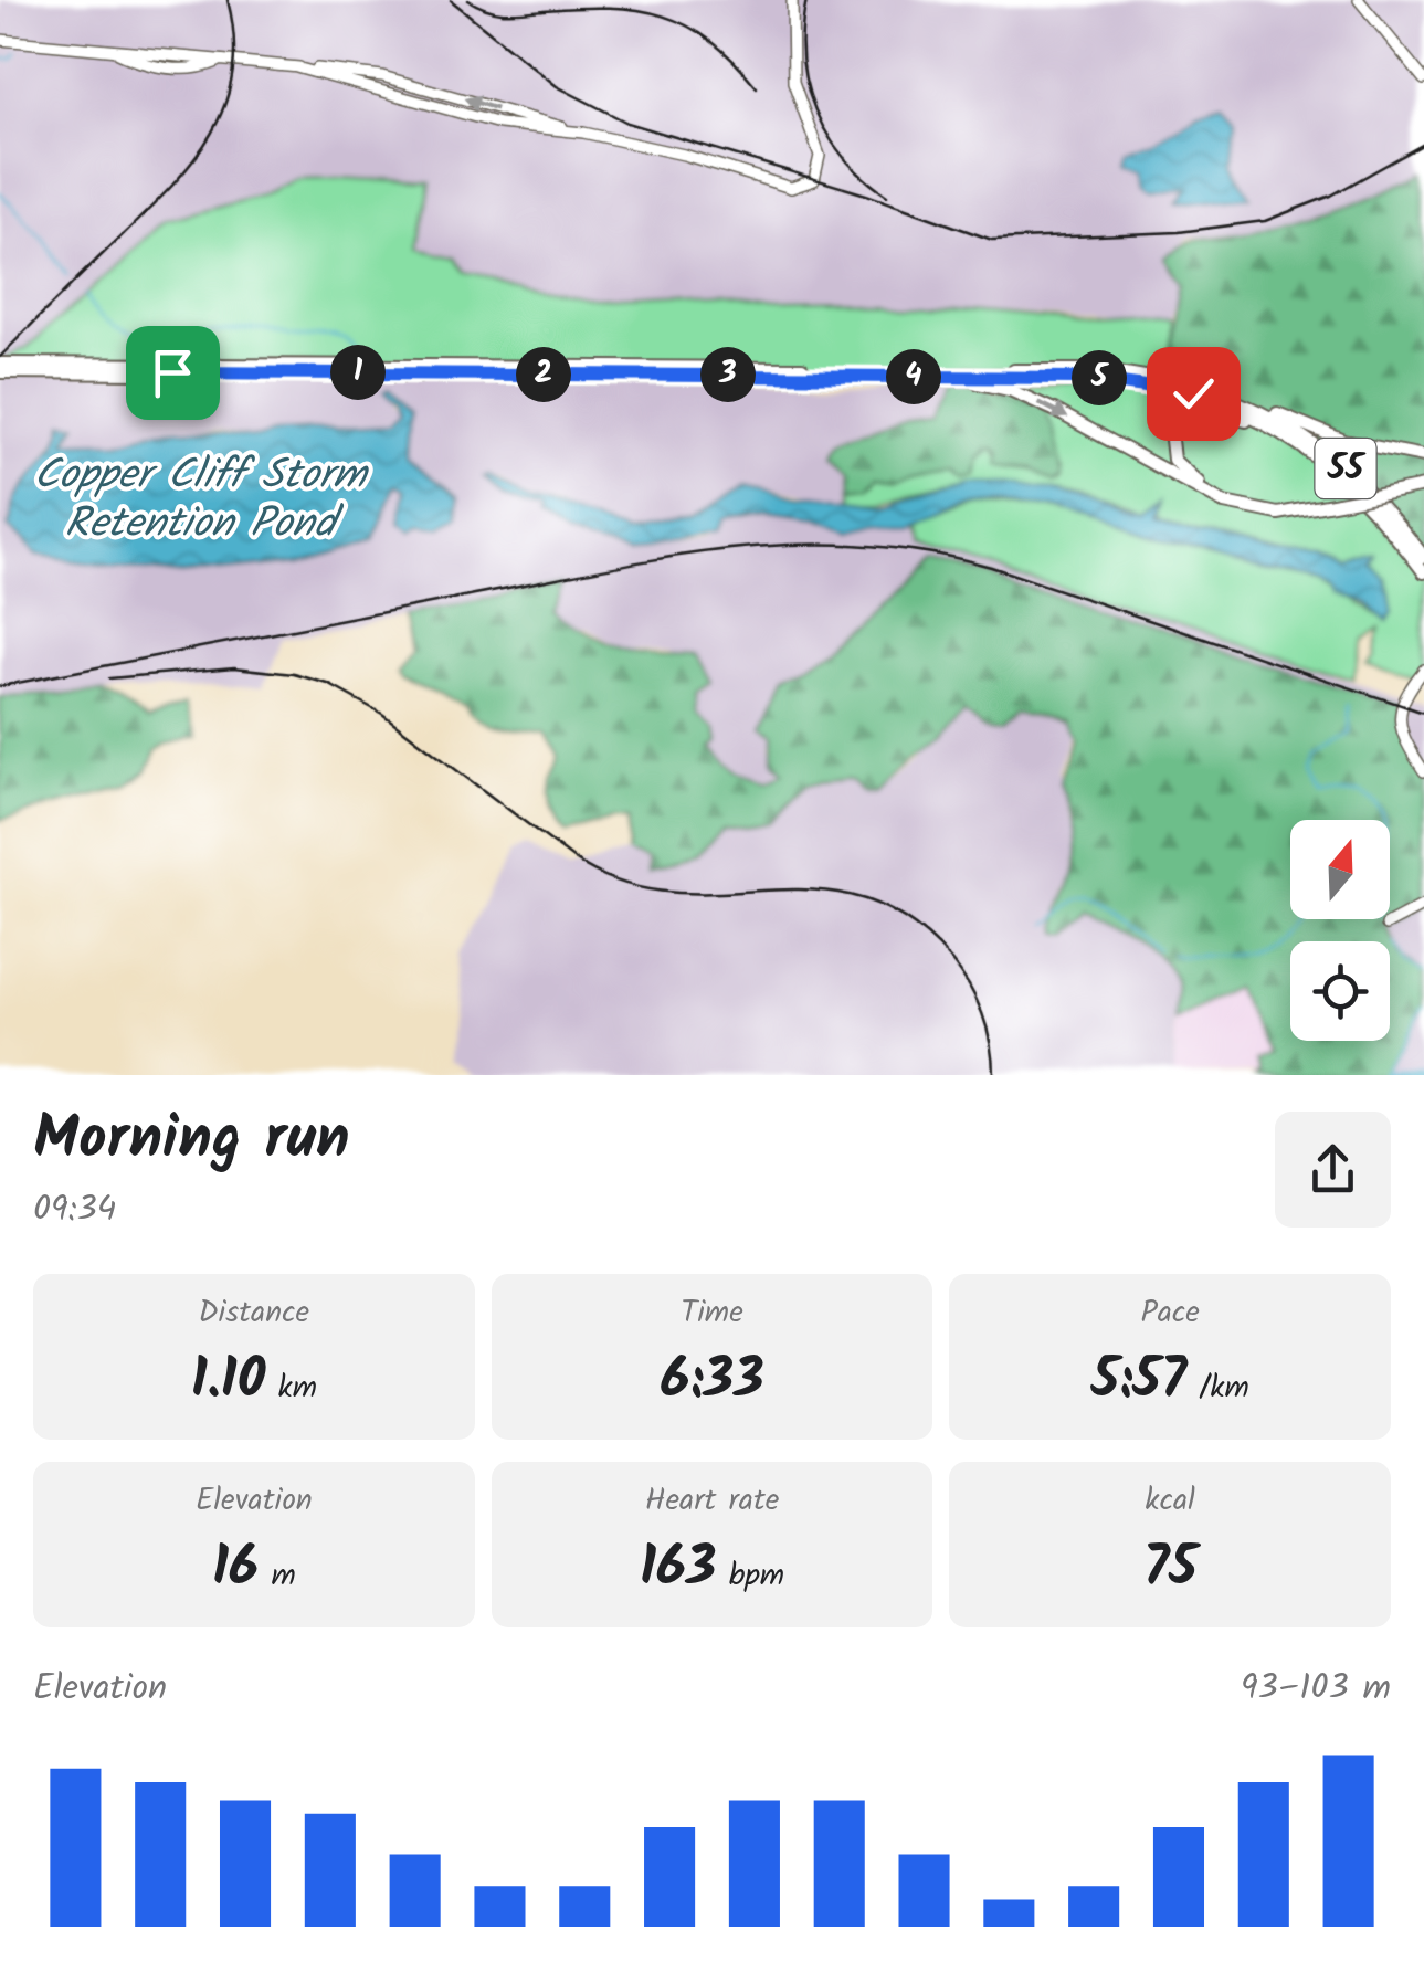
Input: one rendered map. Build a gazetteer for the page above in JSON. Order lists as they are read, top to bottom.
{
  "streets": {
    "main road": ["55"]
  },
  "water": ["Copper Cliff Storm Retention Pond"],
  "north": "top",
  "page": {
    "pins": [
      "1",
      "2",
      "3",
      "4",
      "5"
    ],
    "heading": ["Morning run", "09:34"],
    "stats": [
      ["Distance", "1.10 km"],
      ["Time", "6:33"],
      ["Pace", "5:57 /km"],
      ["Elevation", "16 m"],
      ["Heart rate", "163 bpm"],
      ["kcal", "75"]
    ],
    "chart": ["Elevation", "93–103 m"]
  }
}
